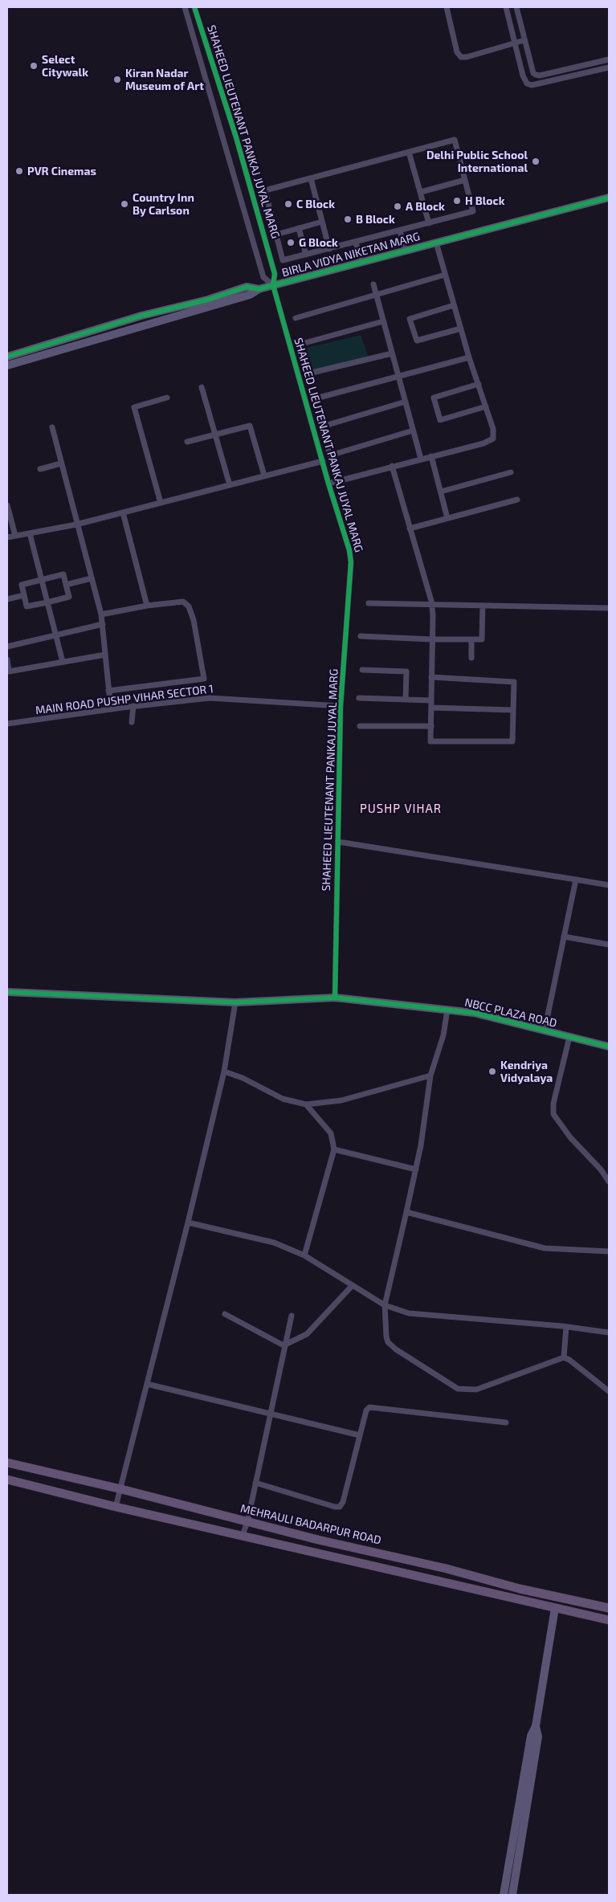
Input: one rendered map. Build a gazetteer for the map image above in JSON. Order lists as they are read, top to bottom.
{
  "streets": {
    "main road": ["MEHRAULI BADARPUR ROAD"],
    "street": [
      "SHAHEED LIEUTENANT PANKAJ JUYAL MARG",
      "BIRLA VIDYA NIKETAN MARG",
      "MAIN ROAD PUSHP VIHAR SECTOR 1",
      "NBCC PLAZA ROAD"
    ]
  },
  "crossings": [
    ["SHAHEED LIEUTENANT PANKAJ JUYAL MARG", "BIRLA VIDYA NIKETAN MARG"],
    ["SHAHEED LIEUTENANT PANKAJ JUYAL MARG", "MAIN ROAD PUSHP VIHAR SECTOR 1"],
    ["SHAHEED LIEUTENANT PANKAJ JUYAL MARG", "NBCC PLAZA ROAD"]
  ],
  "districts": ["PUSHP VIHAR"],
  "places": [
    "Select Citywalk",
    "Kiran Nadar Museum of Art",
    "Delhi Public School International",
    "PVR Cinemas",
    "H Block",
    "Country Inn By Carlson",
    "C Block",
    "A Block",
    "B Block",
    "G Block",
    "Kendriya Vidyalaya"
  ]
}
